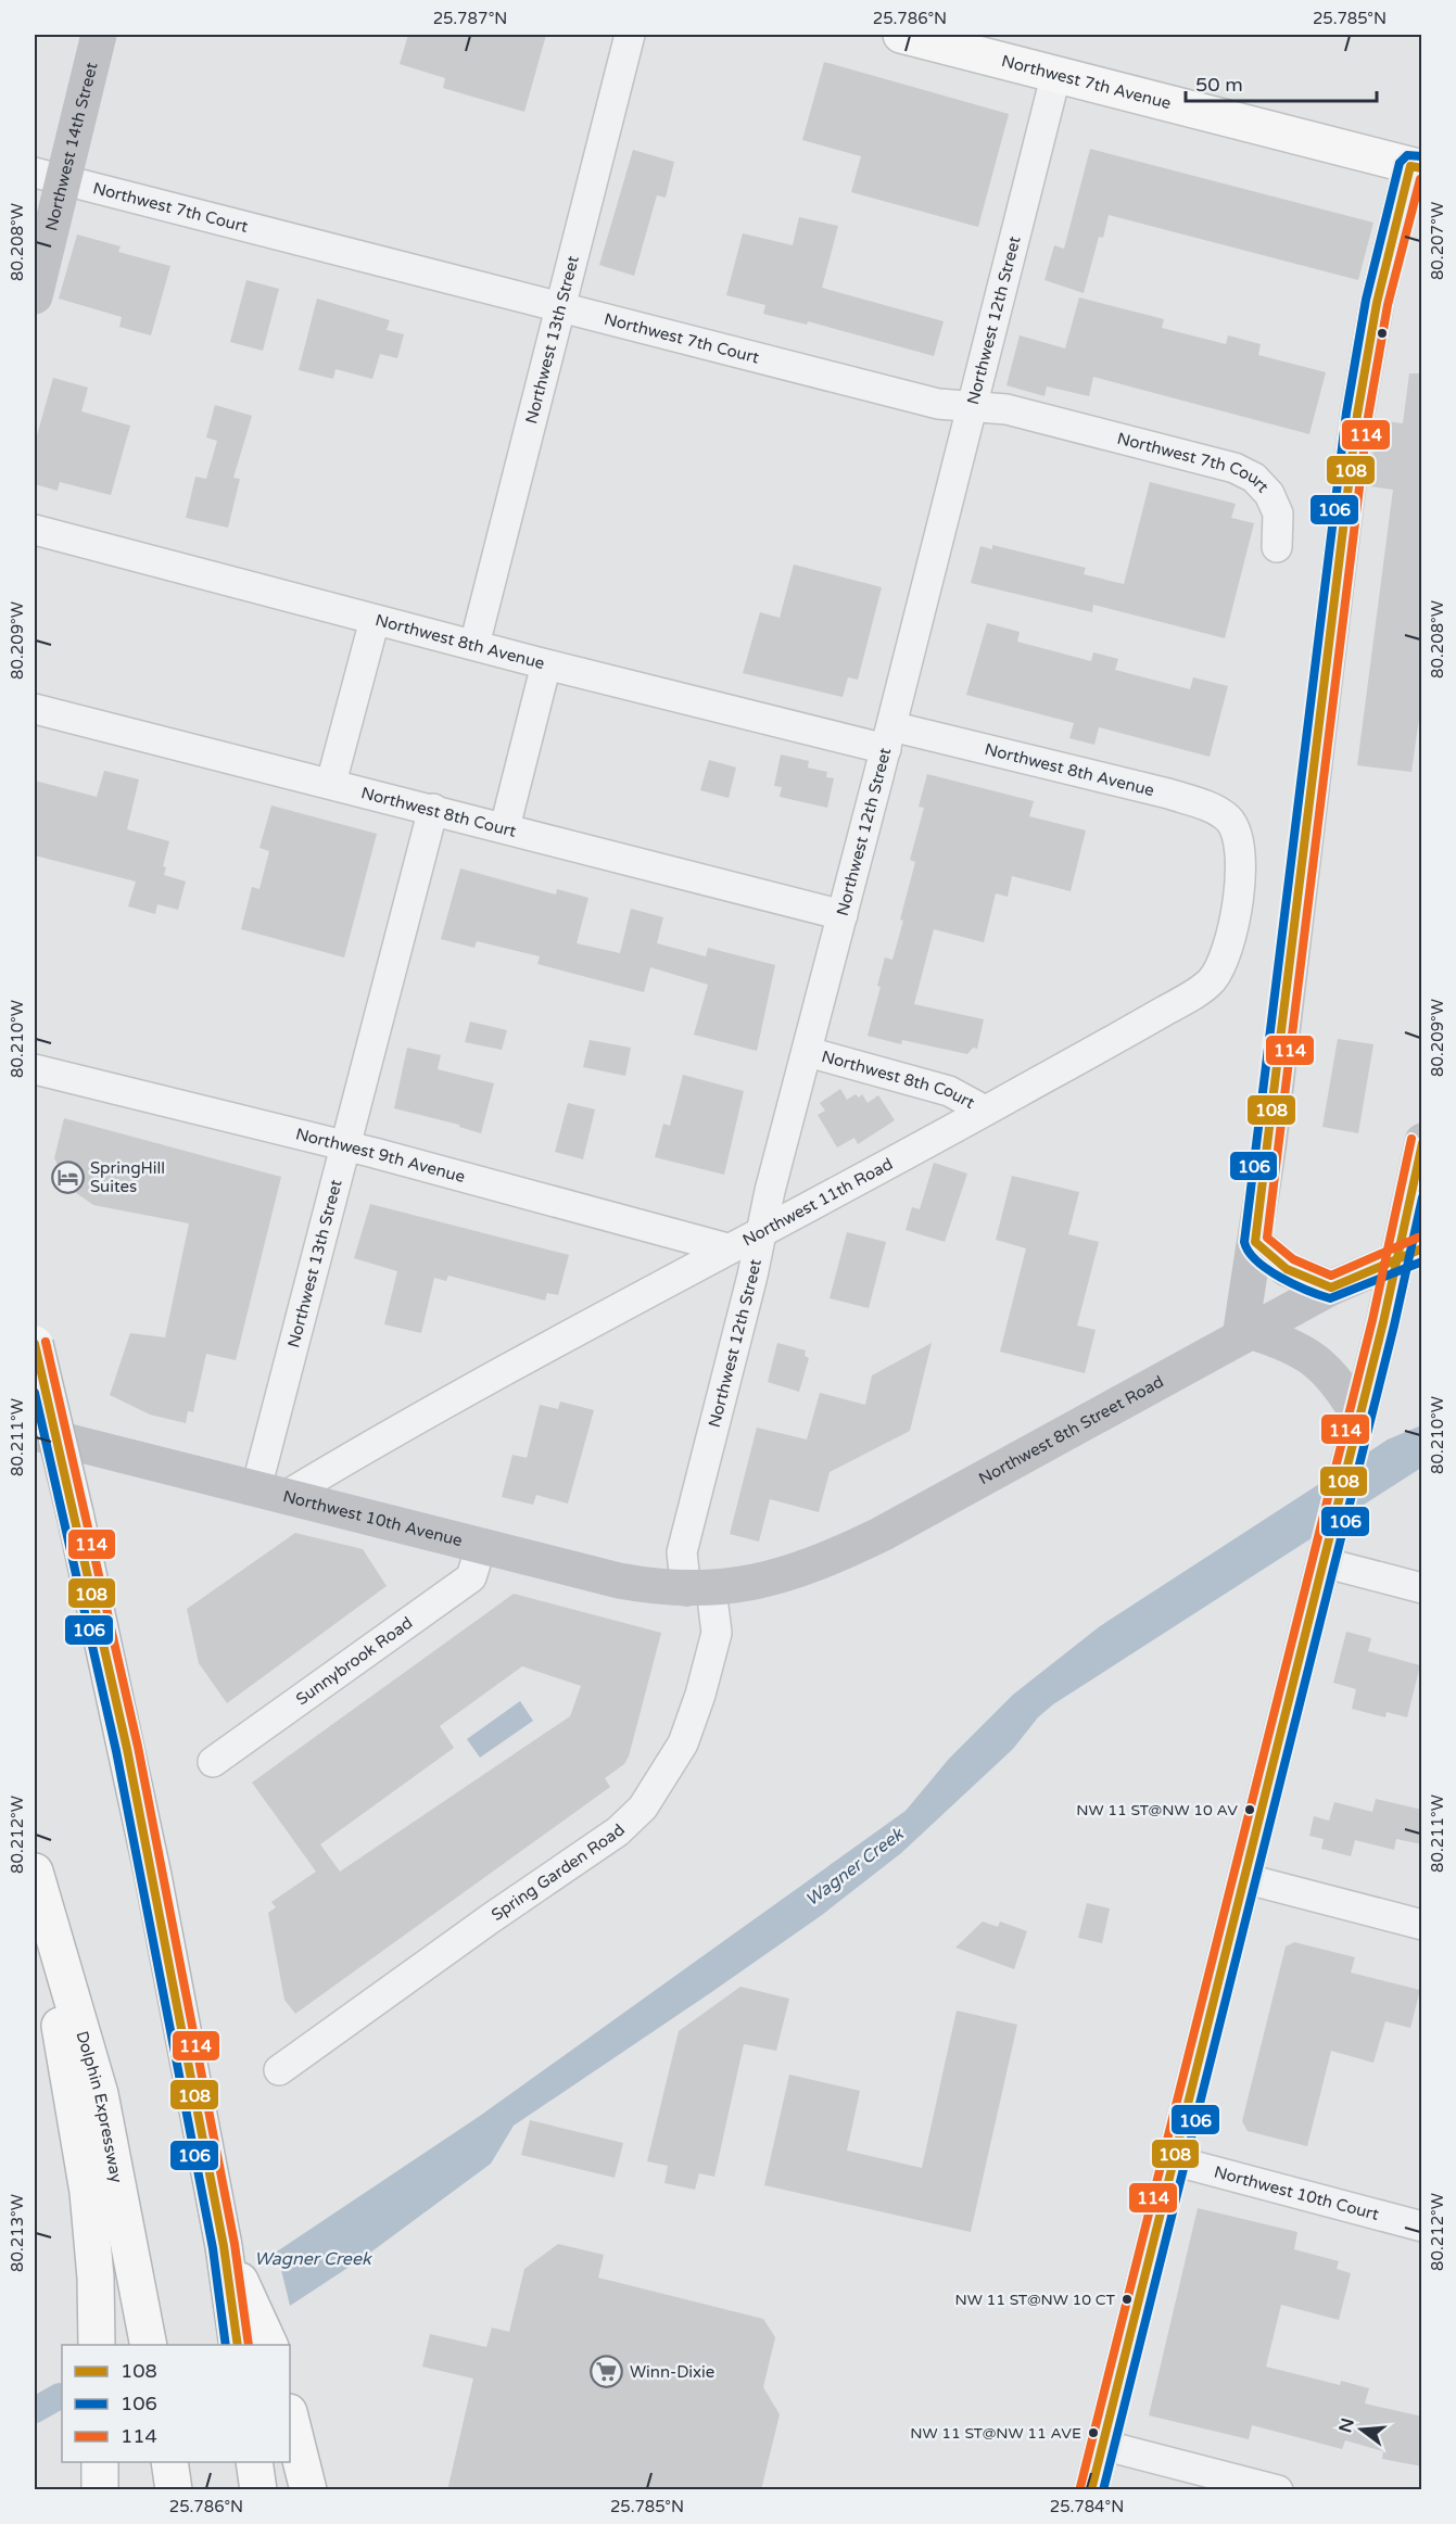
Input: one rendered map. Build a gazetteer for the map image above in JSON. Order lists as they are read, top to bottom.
{
  "streets": {
    "main road": ["Northwest 7th Avenue", "Dolphin Expressway"],
    "street": [
      "Northwest 14th Street",
      "Northwest 7th Court",
      "Northwest 12th Street",
      "Northwest 13th Street",
      "Northwest 8th Avenue",
      "Northwest 8th Court",
      "Northwest 9th Avenue",
      "Northwest 11th Road",
      "Northwest 8th Street Road",
      "Northwest 10th Avenue",
      "Sunnybrook Road",
      "Spring Garden Road",
      "Northwest 10th Court"
    ]
  },
  "crossings": [
    ["Northwest 7th Avenue", "Northwest 12th Street"],
    ["Northwest 14th Street", "Northwest 7th Court"],
    ["Northwest 7th Court", "Northwest 12th Street"],
    ["Northwest 7th Court", "Northwest 13th Street"],
    ["Northwest 12th Street", "Northwest 8th Avenue"],
    ["Northwest 12th Street", "Northwest 8th Court"],
    ["Northwest 12th Street", "Northwest 11th Road"],
    ["Northwest 12th Street", "Northwest 8th Street Road"],
    ["Northwest 12th Street", "Northwest 10th Avenue"],
    ["Northwest 12th Street", "Spring Garden Road"],
    ["Northwest 13th Street", "Northwest 8th Avenue"],
    ["Northwest 13th Street", "Northwest 8th Court"],
    ["Northwest 13th Street", "Northwest 9th Avenue"],
    ["Northwest 13th Street", "Northwest 11th Road"],
    ["Northwest 13th Street", "Northwest 10th Avenue"],
    ["Northwest 8th Avenue", "Northwest 11th Road"],
    ["Northwest 8th Court", "Northwest 11th Road"],
    ["Northwest 9th Avenue", "Northwest 11th Road"],
    ["Northwest 11th Road", "Northwest 10th Avenue"],
    ["Northwest 8th Street Road", "Northwest 10th Avenue"],
    ["Northwest 8th Street Road", "Spring Garden Road"],
    ["Northwest 10th Avenue", "Sunnybrook Road"],
    ["Northwest 10th Avenue", "Spring Garden Road"]
  ],
  "water": ["Wagner Creek"],
  "places": {
    "hotel": ["SpringHill Suites"],
    "other": ["NW 11 ST@NW 10 AV", "NW 11 ST@NW 10 CT", "NW 11 ST@NW 11 AVE"],
    "supermarket": ["Winn-Dixie"]
  },
  "lines": ["transit line 106", "transit line 108", "transit line 114"],
  "legend": ["108", "106", "114"],
  "scale_bar": "50 m",
  "north": "left",
  "coordinates": [
    "25.787°N",
    "25.786°N",
    "25.785°N",
    "80.207°W",
    "80.208°W",
    "80.209°W",
    "80.210°W",
    "80.211°W",
    "80.212°W",
    "80.213°W",
    "25.784°N"
  ]
}
